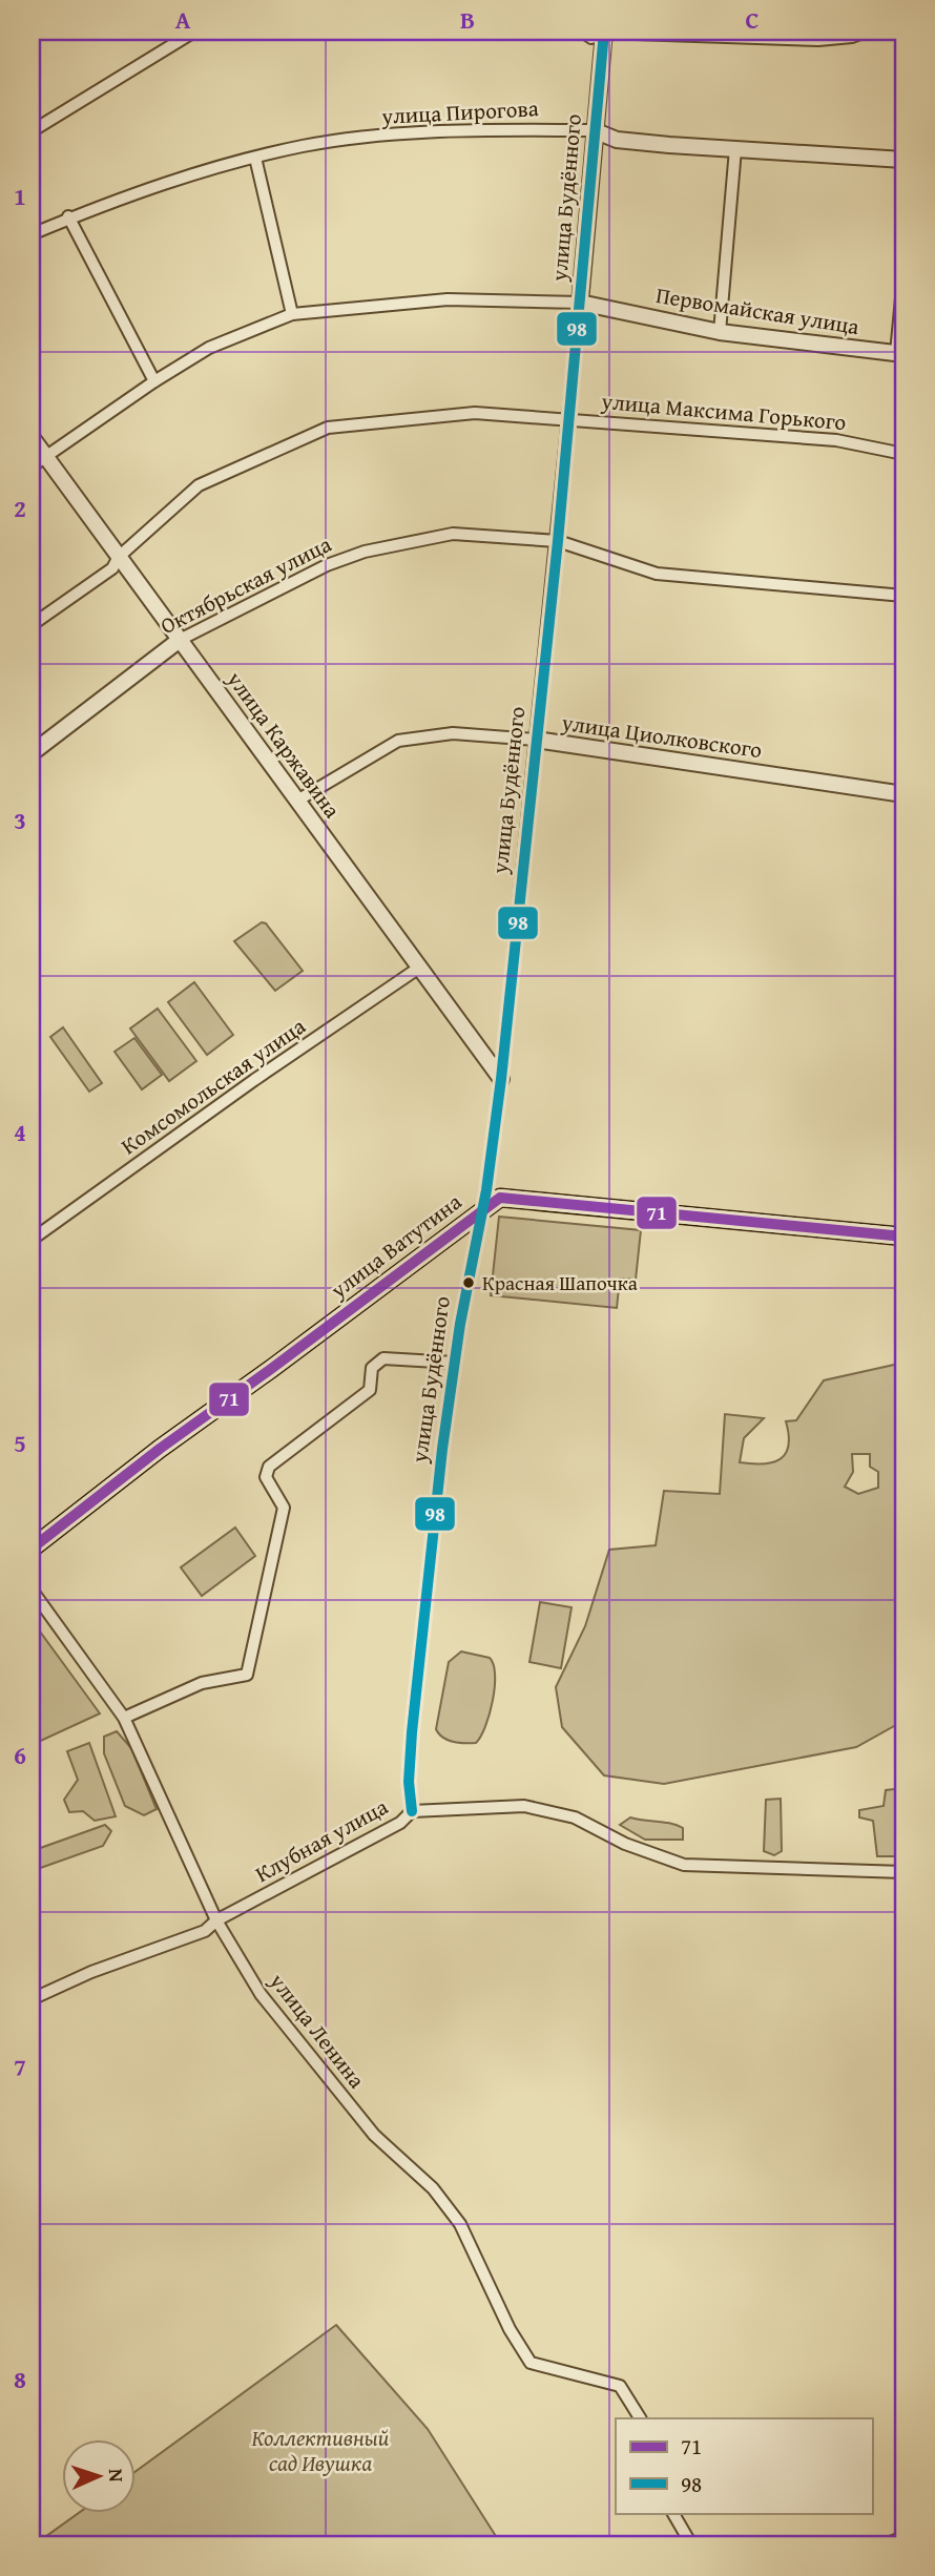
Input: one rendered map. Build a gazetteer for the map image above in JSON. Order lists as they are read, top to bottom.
{
  "streets": {
    "main road": ["улица Ватутина"],
    "street": [
      "улица Пирогова",
      "улица Будённого",
      "Первомайская улица",
      "улица Максима Горького",
      "Октябрьская улица",
      "улица Циолковского",
      "улица Каржавина",
      "Комсомольская улица",
      "Клубная улица",
      "улица Ленина"
    ]
  },
  "crossings": [
    ["улица Пирогова", "улица Будённого"],
    ["улица Будённого", "Первомайская улица"],
    ["улица Будённого", "улица Максима Горького"],
    ["улица Будённого", "Октябрьская улица"],
    ["улица Будённого", "улица Циолковского"],
    ["улица Будённого", "улица Каржавина"],
    ["улица Будённого", "улица Ватутина"],
    ["улица Будённого", "Клубная улица"],
    ["Первомайская улица", "улица Каржавина"],
    ["улица Максима Горького", "улица Каржавина"],
    ["Октябрьская улица", "улица Каржавина"],
    ["улица Циолковского", "улица Каржавина"],
    ["улица Каржавина", "Комсомольская улица"],
    ["Клубная улица", "улица Ленина"]
  ],
  "parks": ["Коллективный сад Ивушка"],
  "places": ["Красная Шапочка"],
  "lines": ["transit line 98", "transit line 71"],
  "legend": ["71", "98"],
  "north": "right",
  "grid": {
    "columns": ["A", "B", "C"],
    "rows": [
      "1",
      "2",
      "3",
      "4",
      "5",
      "6",
      "7",
      "8"
    ]
  }
}
